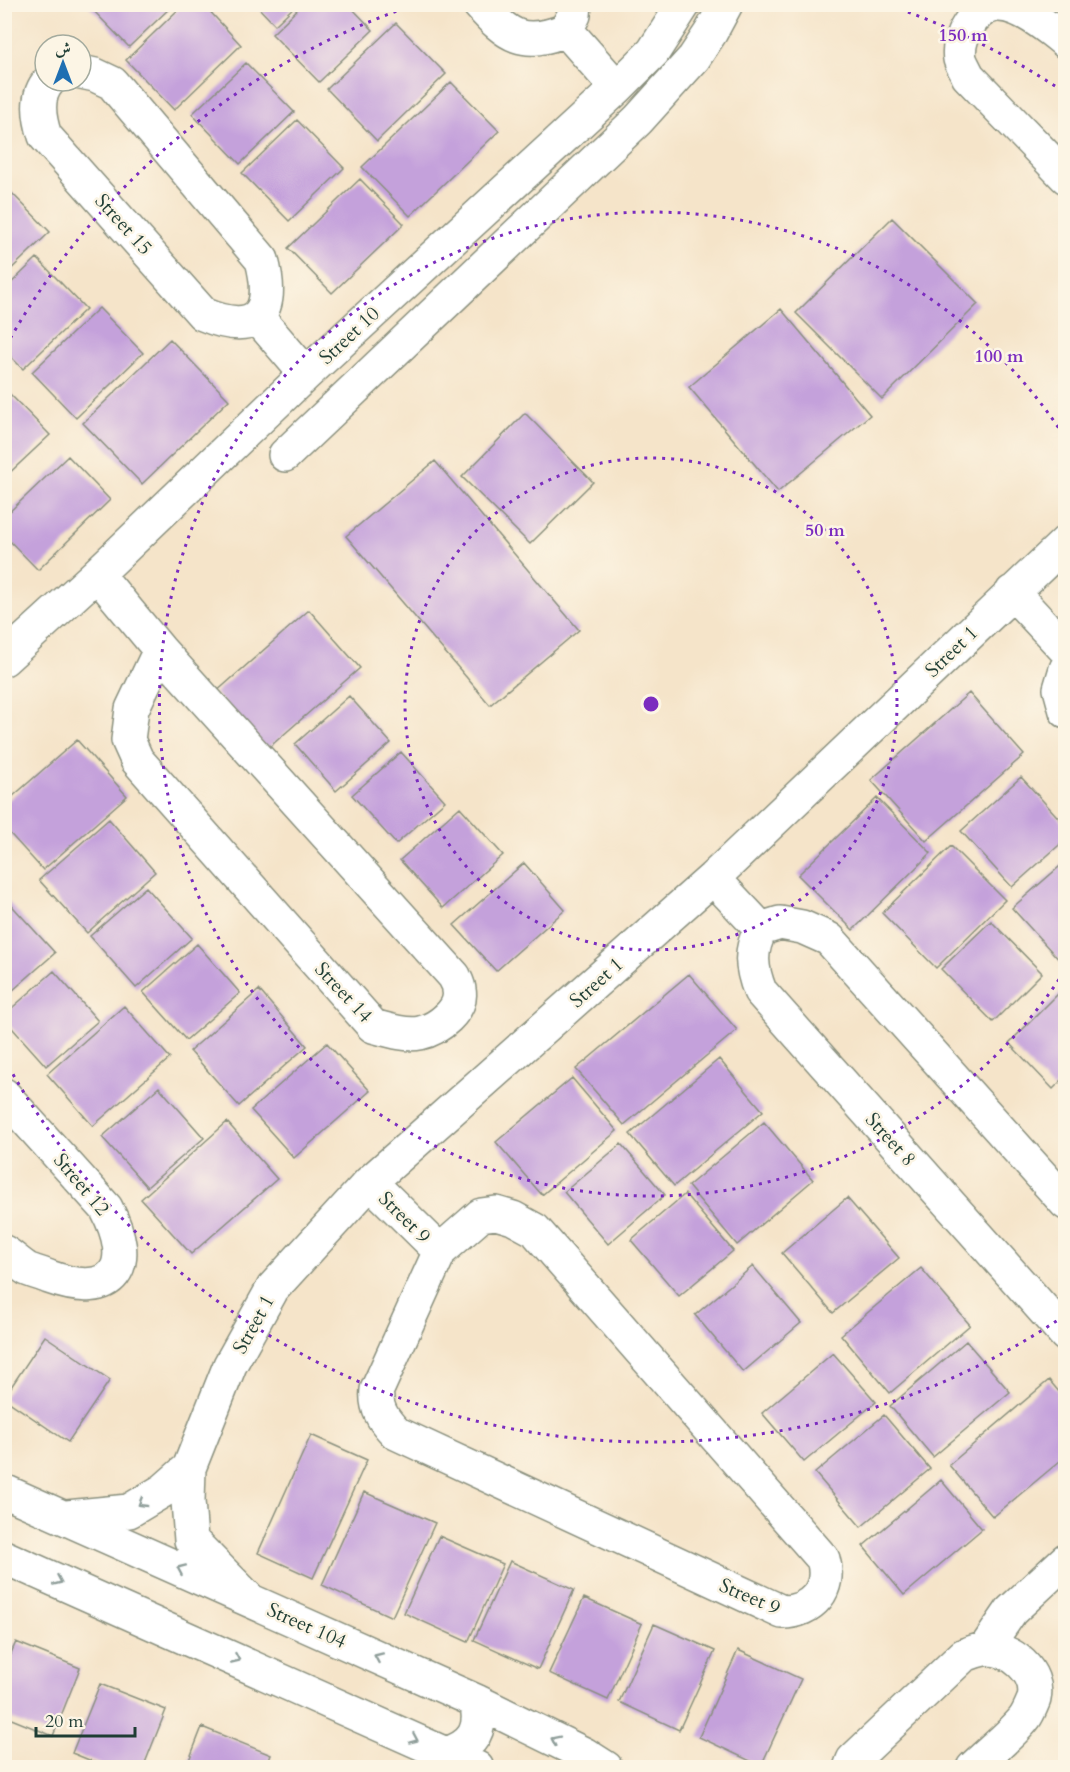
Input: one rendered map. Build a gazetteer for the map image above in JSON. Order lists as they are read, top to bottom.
{
  "streets": {
    "street": [
      "Street 15",
      "Street 10",
      "Street 1",
      "Street 14",
      "Street 8",
      "Street 12",
      "Street 9",
      "Street 104"
    ]
  },
  "crossings": [
    ["Street 10", "Street 14"],
    ["Street 1", "Street 9"],
    ["Street 1", "Street 104"]
  ],
  "scale_bar": "20 m",
  "north": "top",
  "rings": ["150 m", "100 m", "50 m"]
}
